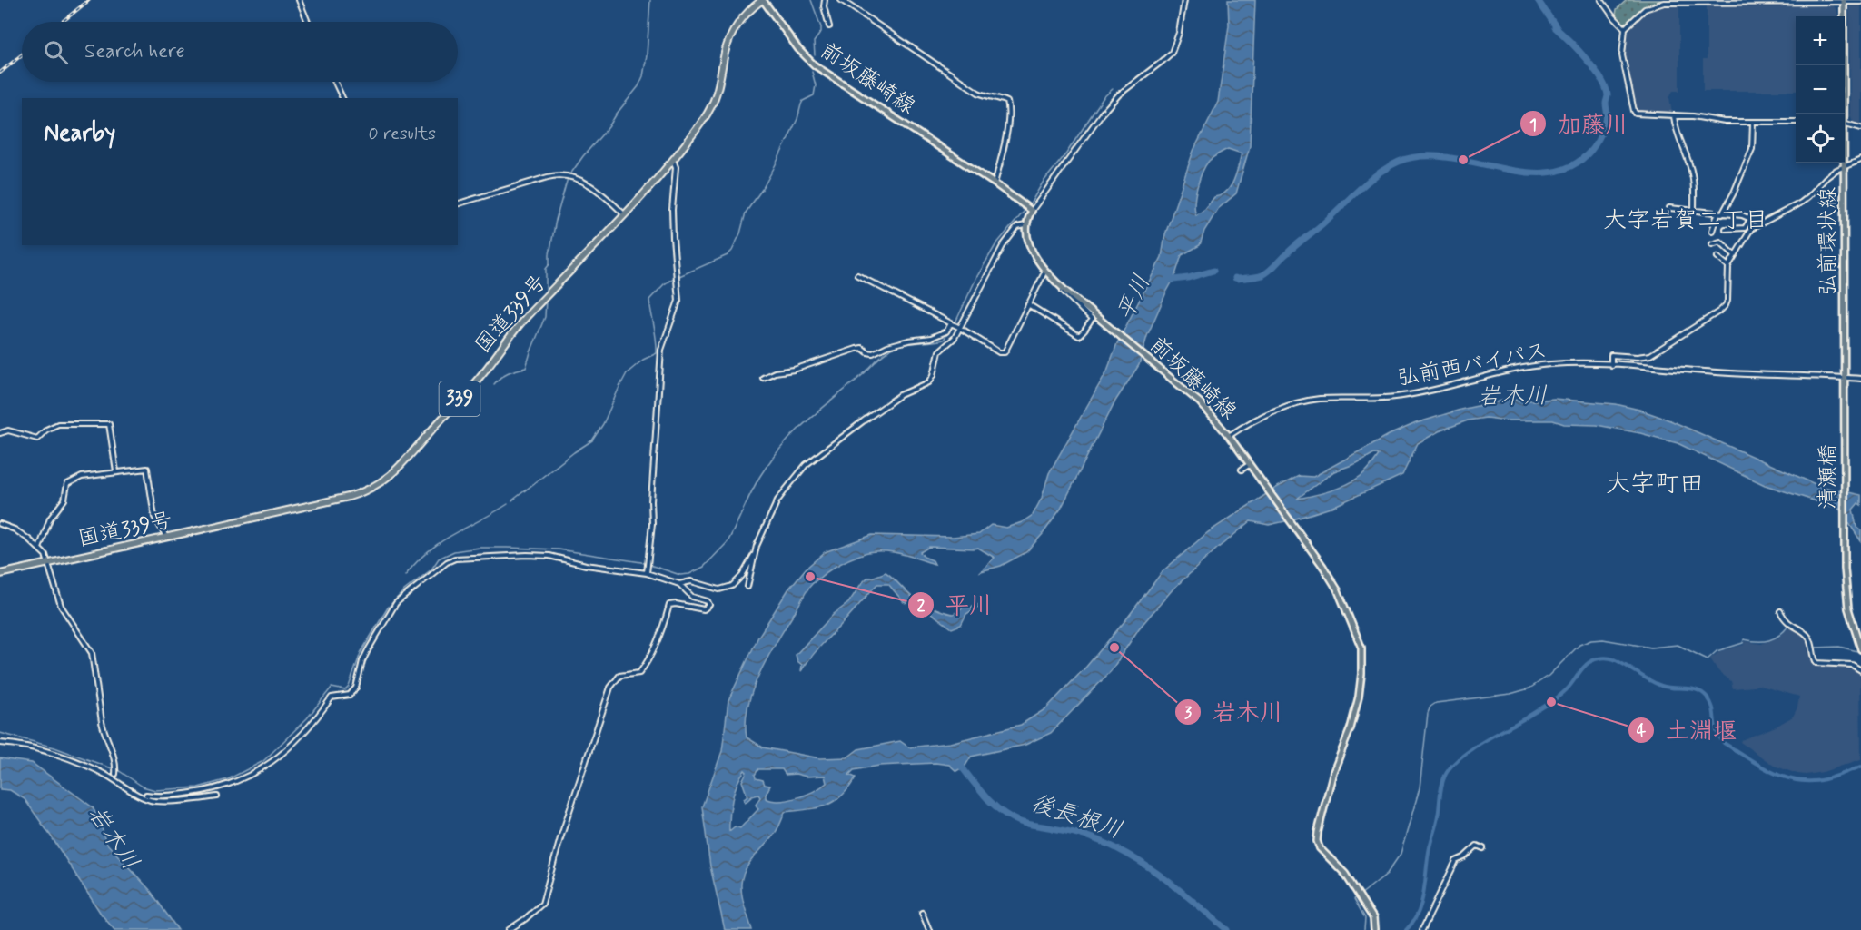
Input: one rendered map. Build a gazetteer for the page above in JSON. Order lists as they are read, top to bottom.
{
  "streets": {
    "highway": ["国道339号", "339"],
    "main road": ["前坂藤崎線", "弘前環状線", "清瀬橋"],
    "street": ["弘前西バイパス"]
  },
  "crossings": [
    ["前坂藤崎線", "国道339号"],
    ["前坂藤崎線", "弘前西バイパス"],
    ["弘前環状線", "弘前西バイパス"],
    ["弘前環状線", "清瀬橋"]
  ],
  "districts": ["大字岩賀二丁目", "大字町田"],
  "water": ["平川", "岩木川", "後長根川"],
  "places": [
    "加藤川",
    "平川",
    "岩木川",
    "土淵堰"
  ],
  "page": {
    "map_buttons": ["+", "−"],
    "search": "Search here",
    "heading": ["Nearby", "0 results"]
  }
}
